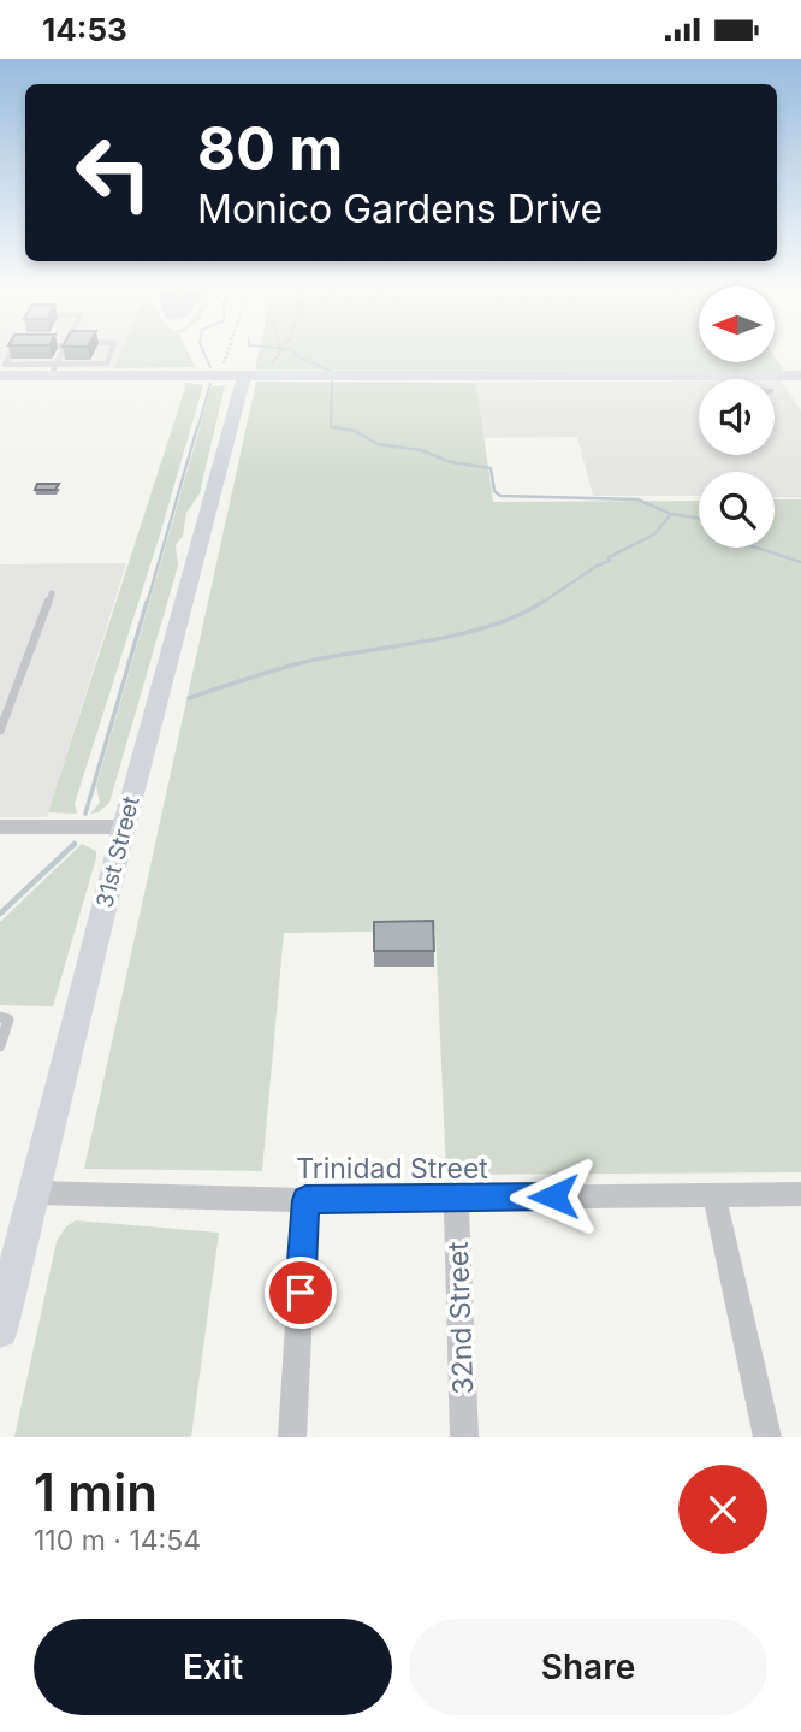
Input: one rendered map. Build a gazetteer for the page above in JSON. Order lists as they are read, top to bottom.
{
  "streets": {
    "street": ["31st Street", "Trinidad Street", "32nd Street"]
  },
  "crossings": [
    ["31st Street", "Trinidad Street"],
    ["Trinidad Street", "32nd Street"]
  ],
  "north": "left",
  "page": {
    "status": "14:53",
    "turn": ["80 m", "Monico Gardens Drive"],
    "heading": ["1 min", "110 m · 14:54"],
    "buttons": ["Exit", "Share"]
  }
}
